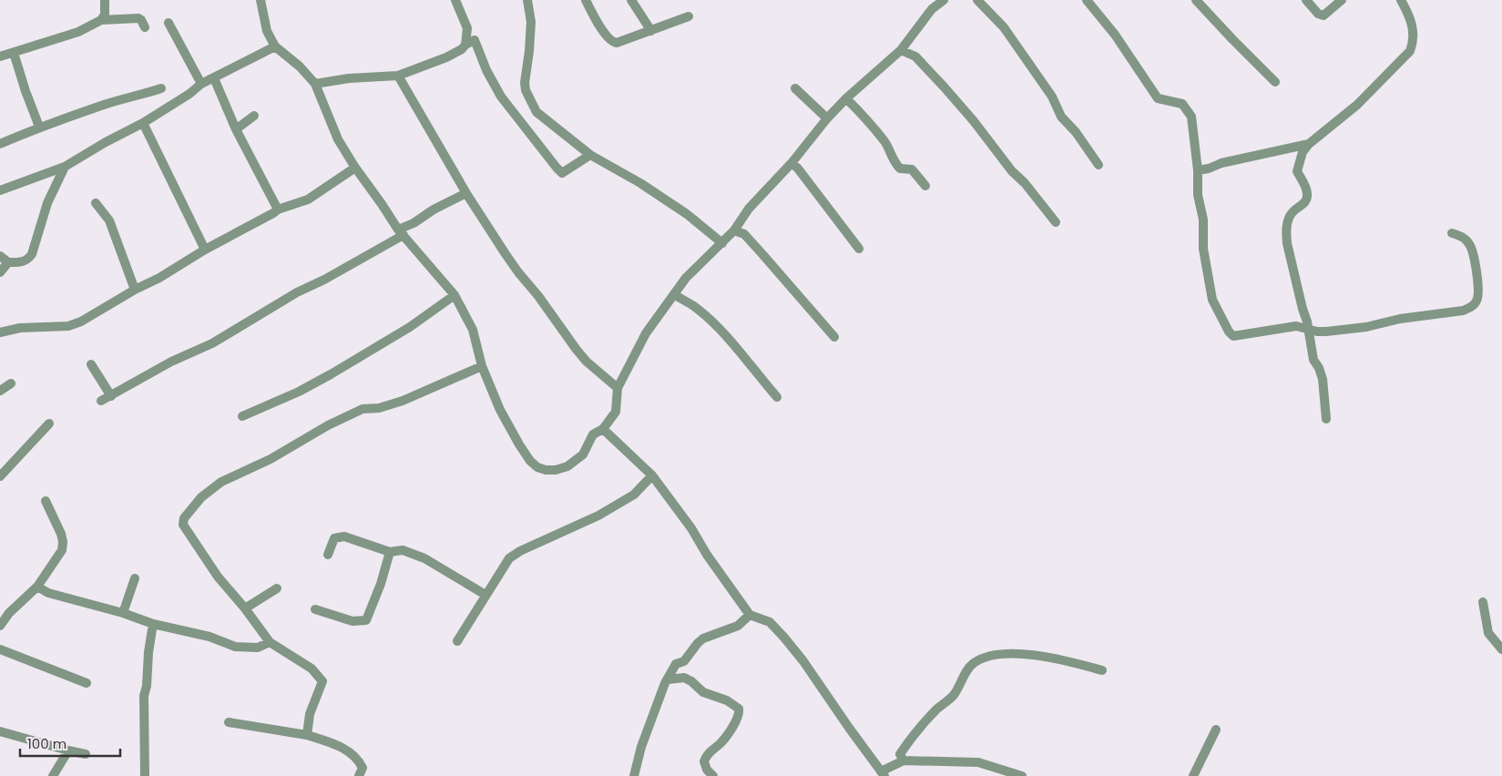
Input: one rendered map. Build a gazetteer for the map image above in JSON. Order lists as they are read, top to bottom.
{
  "scale_bar": "100 m"
}
